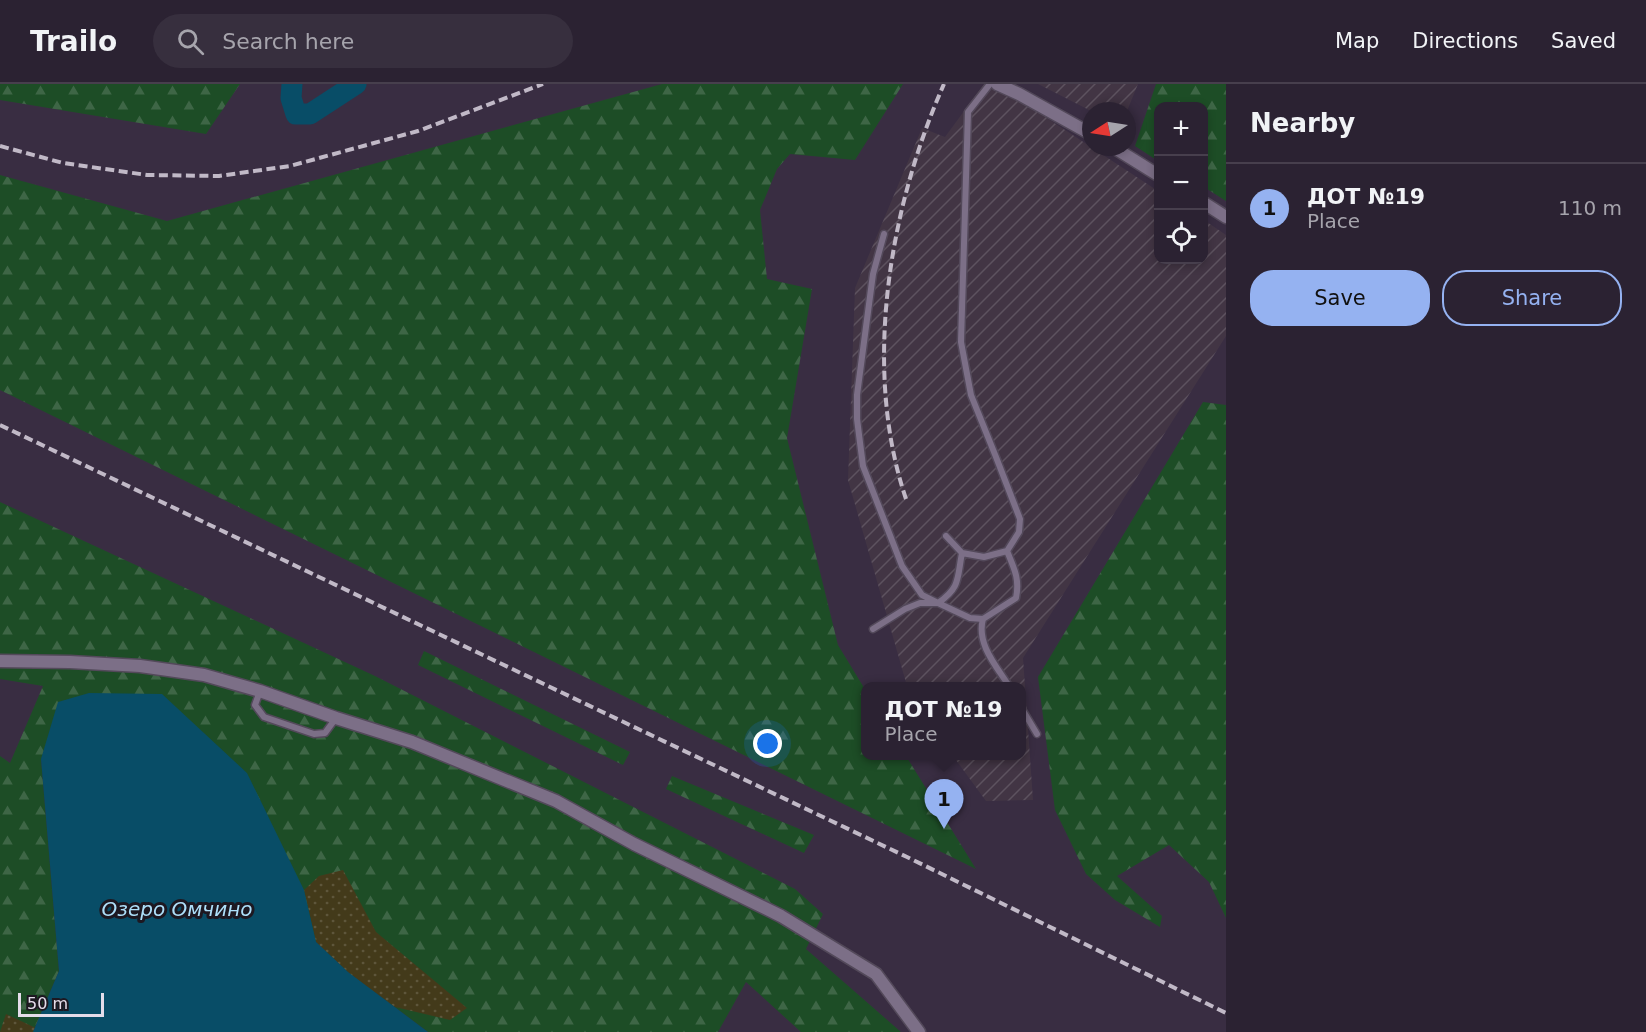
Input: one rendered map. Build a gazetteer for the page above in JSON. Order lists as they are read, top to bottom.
{
  "water": ["Озеро Омчино"],
  "scale_bar": "50 m",
  "north": "left",
  "page": {
    "header": "Trailo",
    "search": "Search here",
    "nav": ["Map", "Directions", "Saved"],
    "heading": "Nearby",
    "map_buttons": ["+", "−"],
    "list": [
      {
        "mark": "1",
        "name": "ДОТ №19",
        "note": "Place",
        "value": "110 m"
      }
    ],
    "buttons": ["Save", "Share"],
    "popup": ["ДОТ №19", "Place"],
    "pins": "1",
    "scale": "50 m"
  }
}
